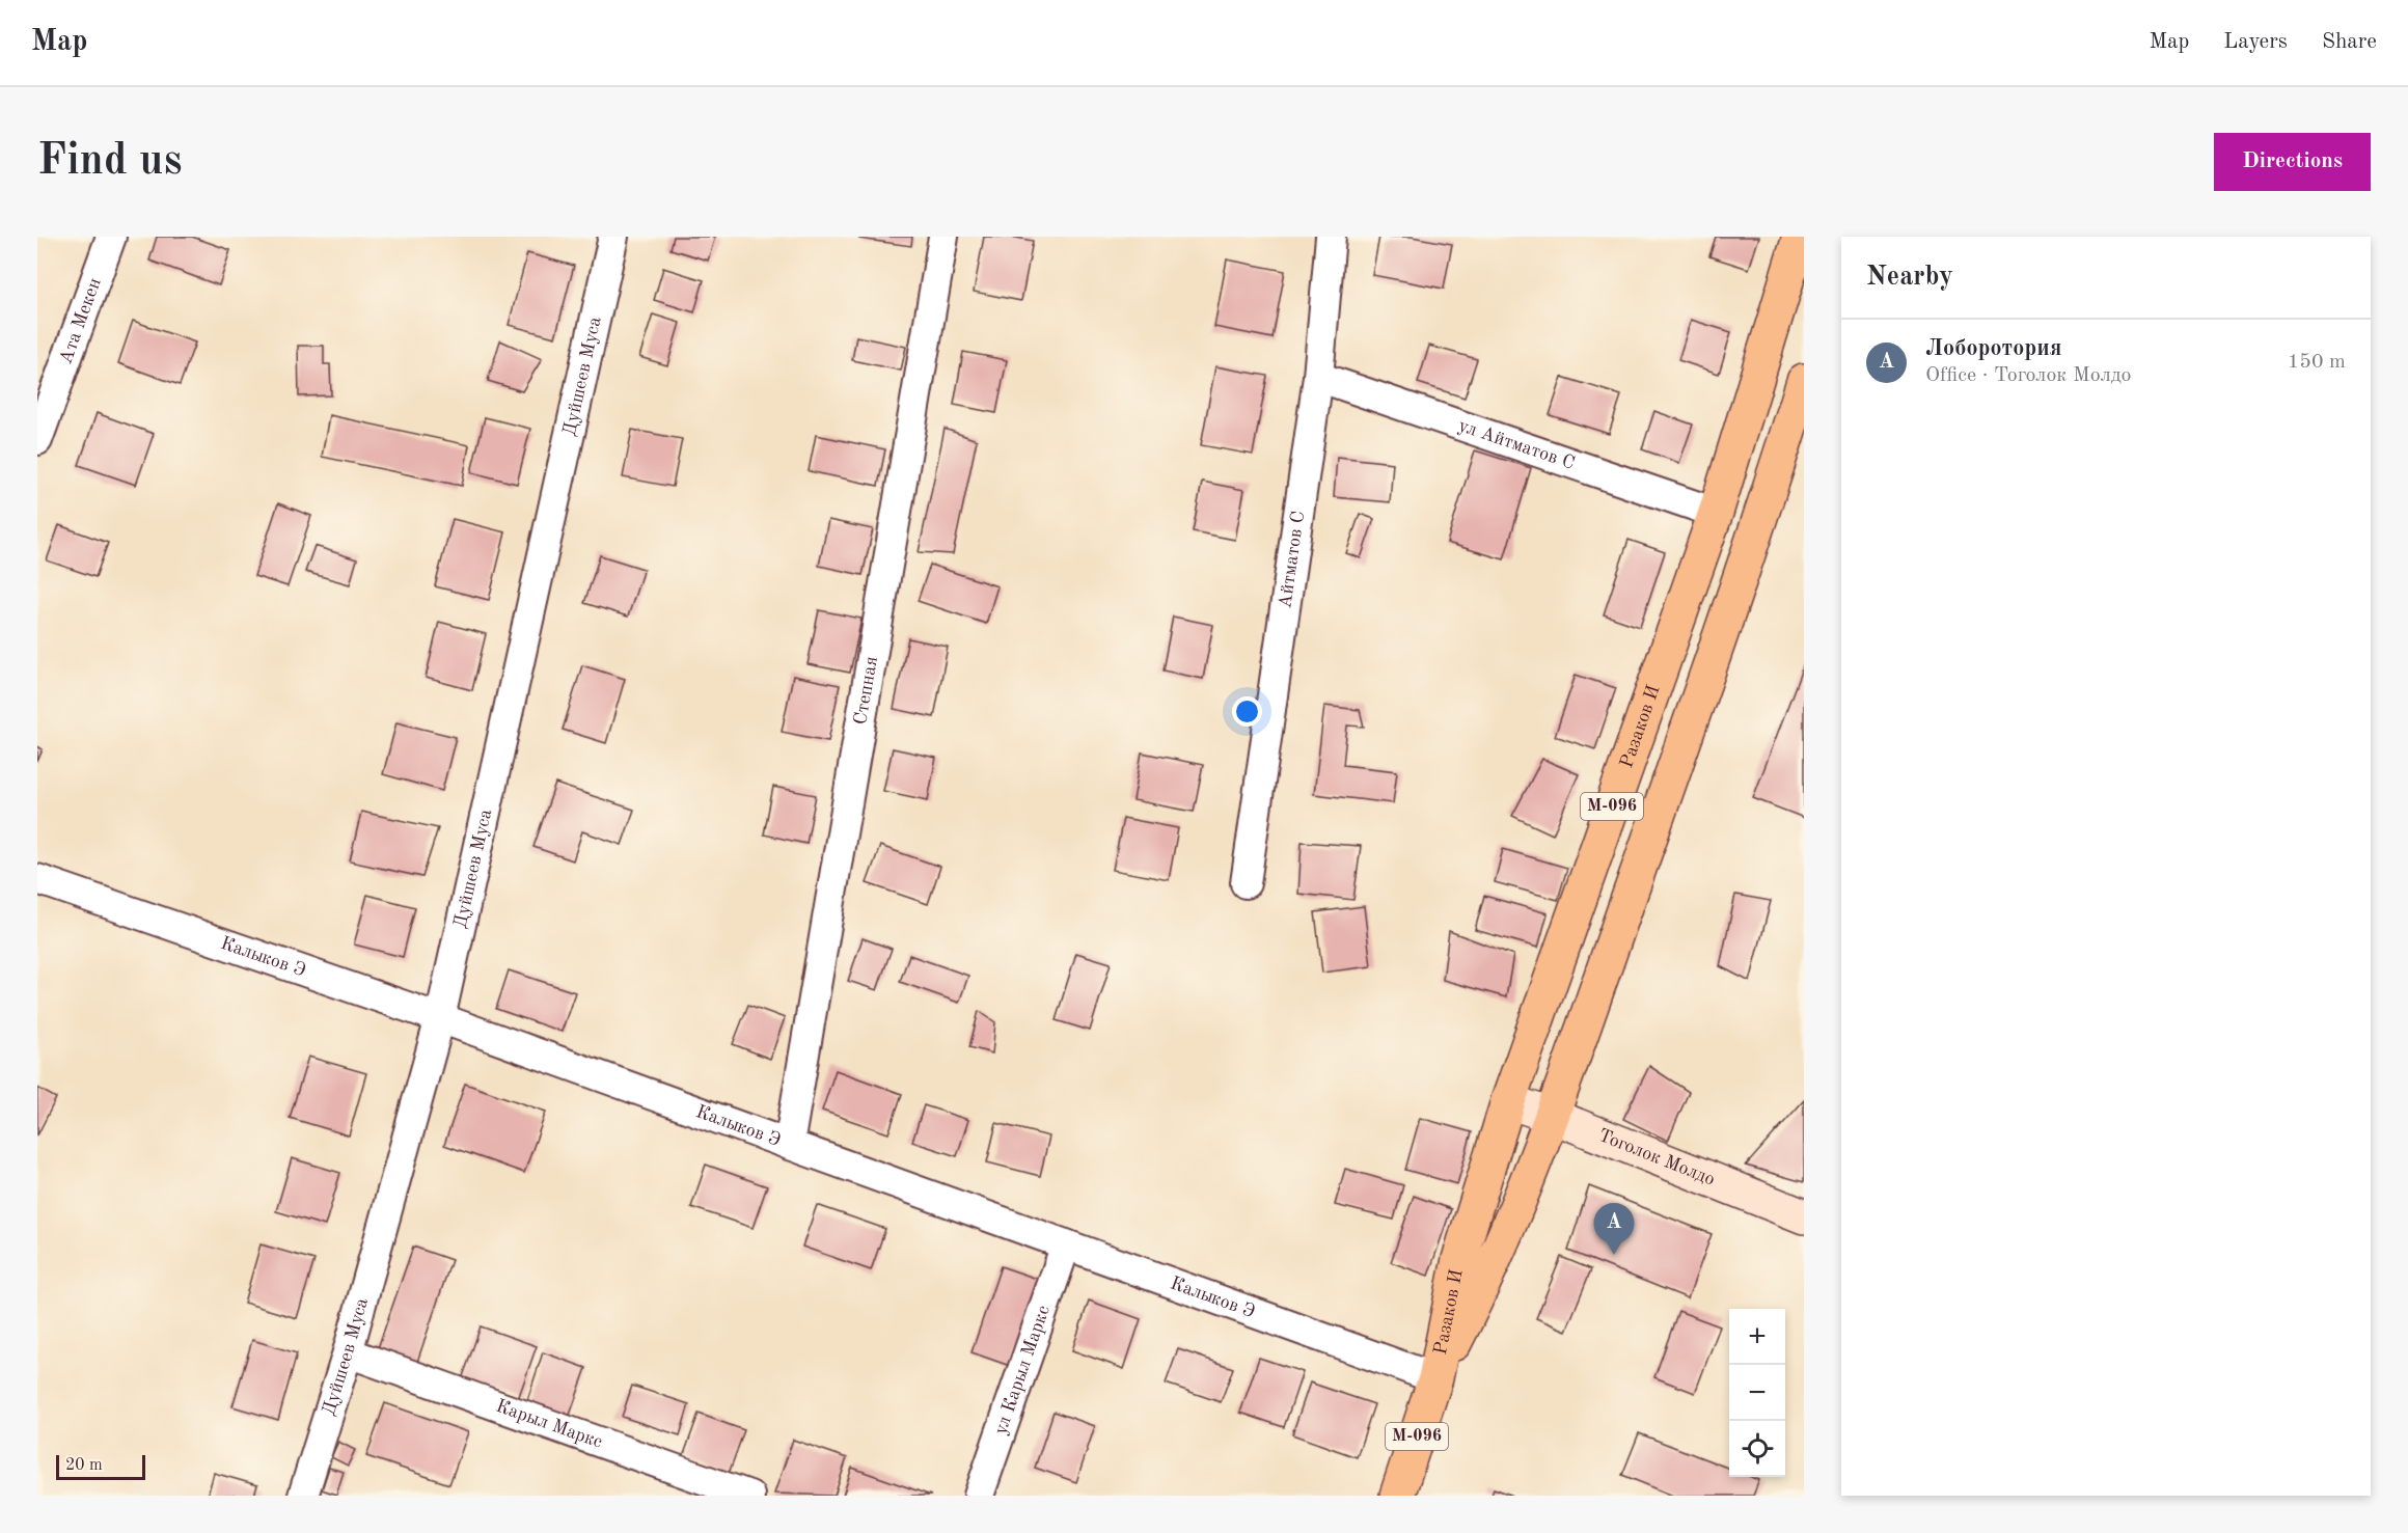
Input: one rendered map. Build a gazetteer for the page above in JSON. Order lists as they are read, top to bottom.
{
  "streets": {
    "main road": ["Разаков И", "М-096"],
    "street": [
      "Ата Мекен",
      "Дуйшеев Муса",
      "ул Айтматов С",
      "Айтматов С",
      "Степная",
      "Калыков Э",
      "Тоголок Молдо",
      "ул Карыл Маркс",
      "Карыл Маркс"
    ]
  },
  "crossings": [
    ["Дуйшеев Муса", "Калыков Э"],
    ["Дуйшеев Муса", "Карыл Маркс"],
    ["ул Айтматов С", "Айтматов С"],
    ["ул Айтматов С", "Разаков И"],
    ["Степная", "Калыков Э"],
    ["Разаков И", "М-096"],
    ["Разаков И", "Калыков Э"],
    ["Разаков И", "Тоголок Молдо"],
    ["М-096", "Калыков Э"],
    ["Калыков Э", "ул Карыл Маркс"]
  ],
  "scale_bar": "20 m",
  "page": {
    "header": "Map",
    "nav": ["Map", "Layers", "Share"],
    "buttons": "Directions",
    "title": "Find us",
    "heading": "Nearby",
    "list": [
      {
        "mark": "A",
        "name": "Лоборотория",
        "note": "Office · Тоголок Молдо",
        "value": "150 m"
      }
    ],
    "pins": "A",
    "map_buttons": ["+", "−"],
    "scale": "20 m"
  }
}
